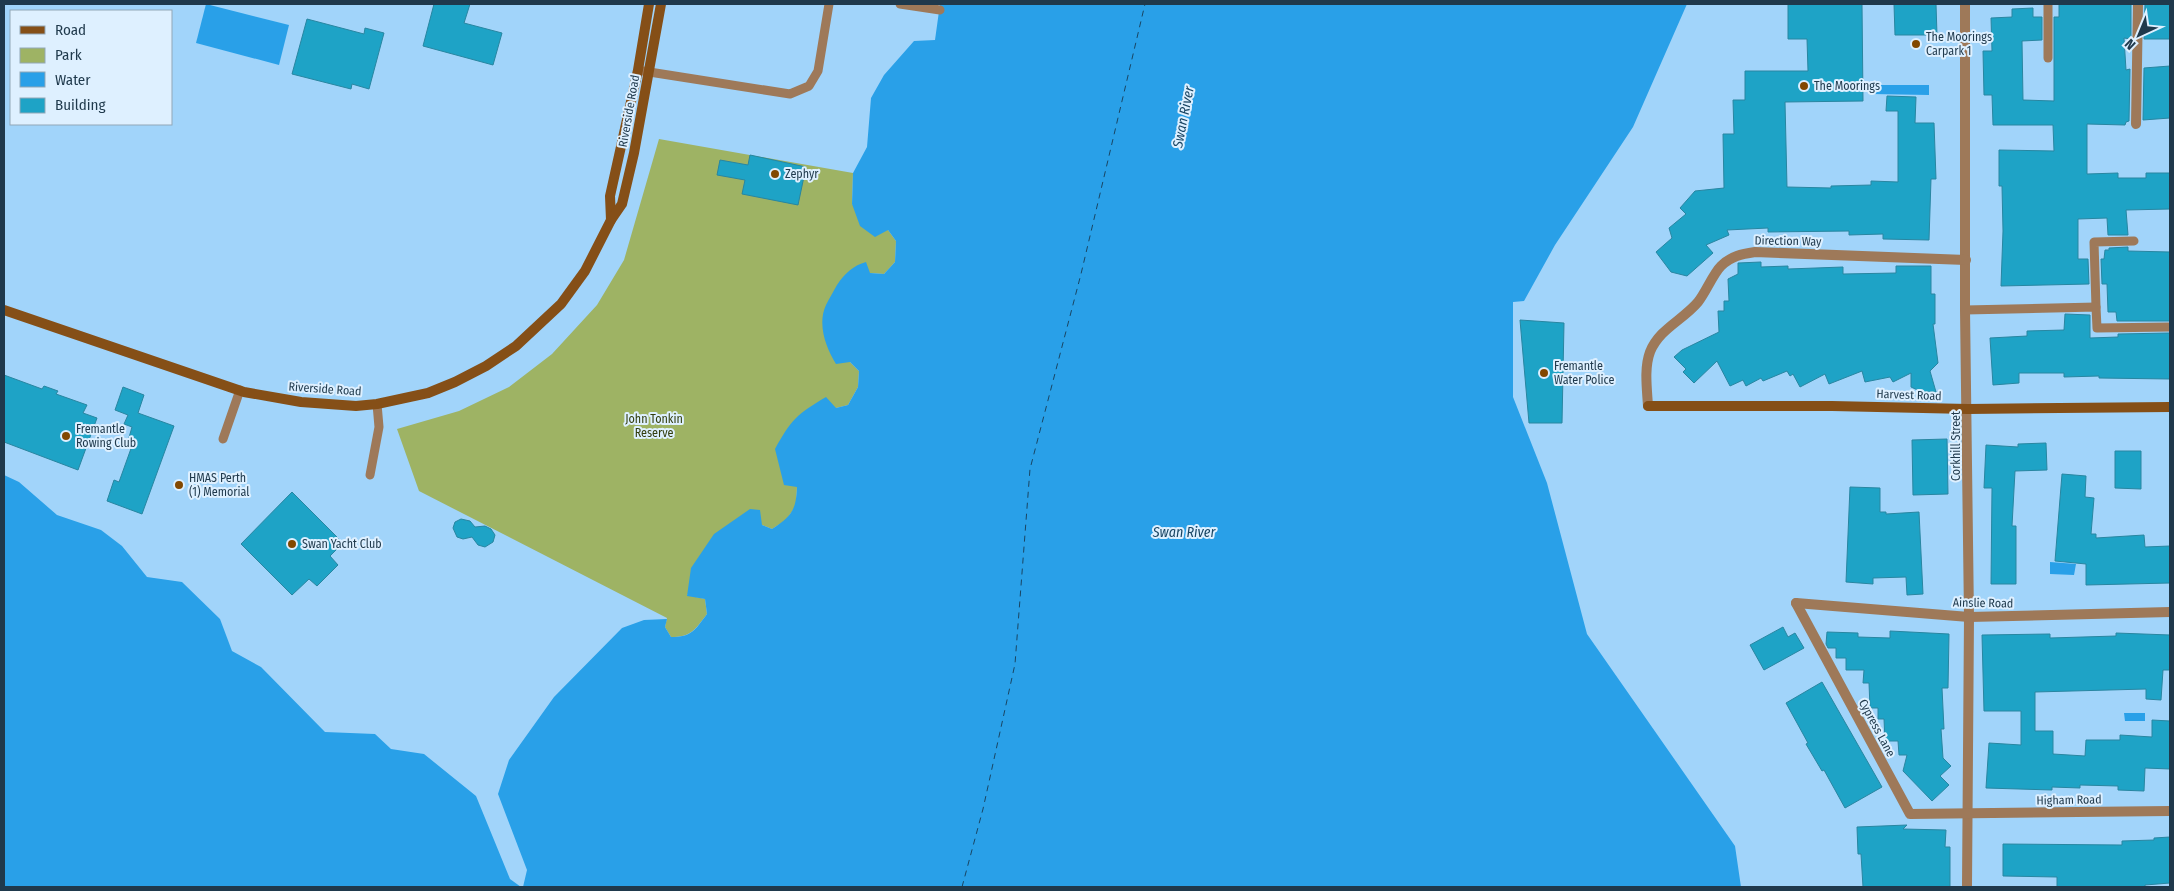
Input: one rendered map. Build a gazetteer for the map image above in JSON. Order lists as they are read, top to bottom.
{
  "streets": {
    "street": [
      "Riverside Road",
      "Direction Way",
      "Harvest Road",
      "Corkhill Street",
      "Ainslie Road",
      "Cypress Lane",
      "Higham Road"
    ]
  },
  "crossings": [
    ["Direction Way", "Harvest Road"],
    ["Direction Way", "Corkhill Street"],
    ["Harvest Road", "Corkhill Street"],
    ["Corkhill Street", "Ainslie Road"],
    ["Corkhill Street", "Cypress Lane"],
    ["Corkhill Street", "Higham Road"],
    ["Ainslie Road", "Cypress Lane"],
    ["Cypress Lane", "Higham Road"]
  ],
  "water": ["Swan River"],
  "parks": ["John Tonkin Reserve"],
  "places": [
    "The Moorings Carpark 1",
    "The Moorings",
    "Zephyr",
    "Fremantle Water Police",
    "Fremantle Rowing Club",
    "HMAS Perth (1) Memorial",
    "Swan Yacht Club"
  ],
  "legend": [
    "Road",
    "Park",
    "Water",
    "Building"
  ],
  "north": "bottom left"
}
